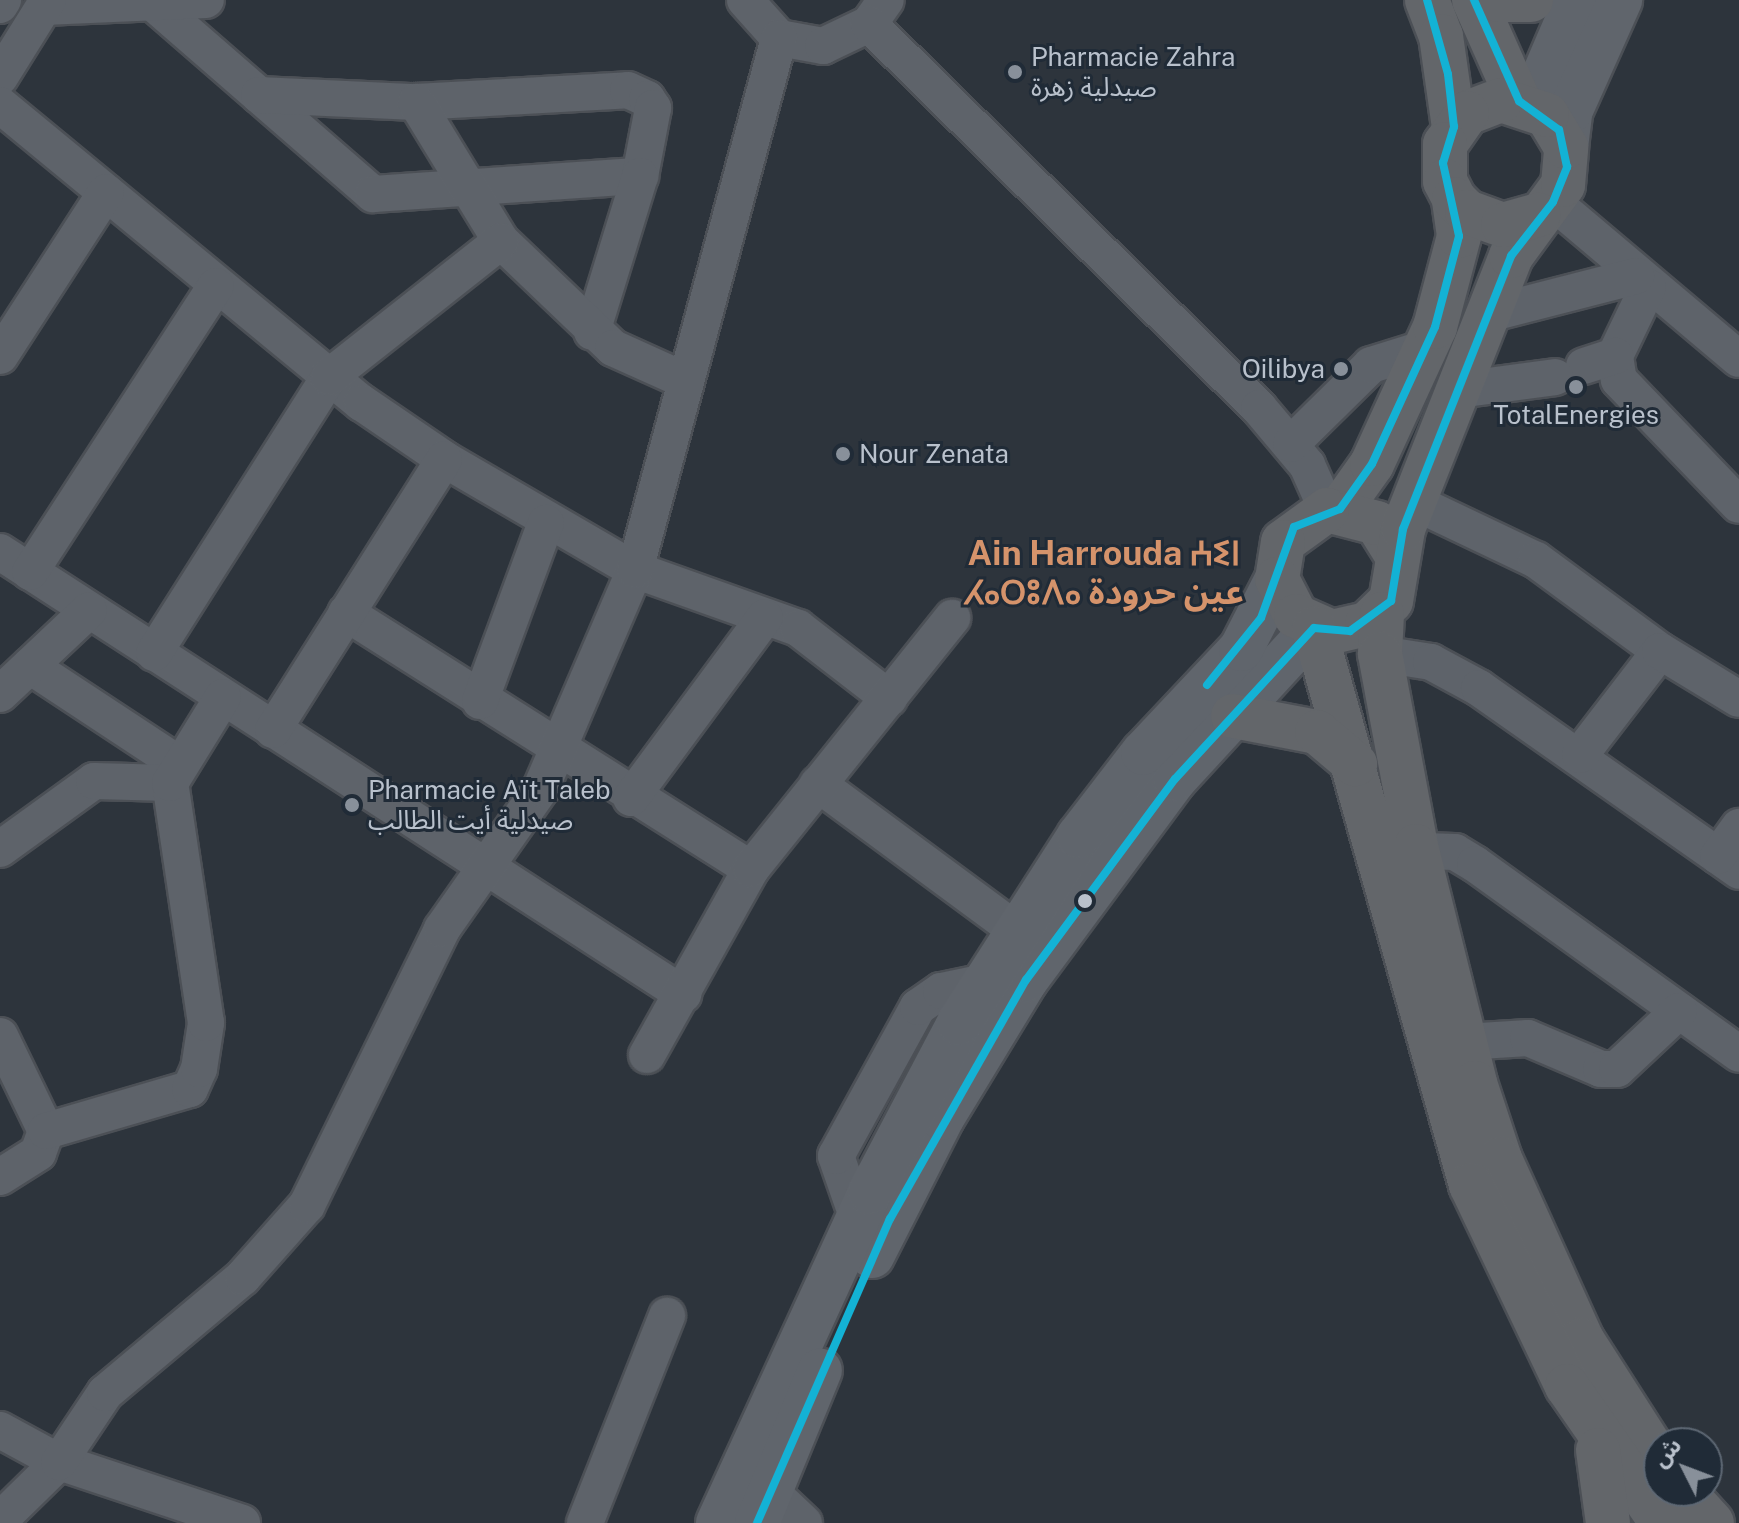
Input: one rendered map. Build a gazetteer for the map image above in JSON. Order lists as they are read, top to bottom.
{
  "districts": ["Ain Harrouda ⵄⵉⵏ ⵃⴰⵔⵓⴷⴰ عين حرودة"],
  "places": [
    "Pharmacie Zahra صيدلية زهرة",
    "Oilibya",
    "TotalEnergies",
    "Nour Zenata",
    "Pharmacie Aït Taleb صيدلية أيت الطالب"
  ],
  "north": "top left"
}
